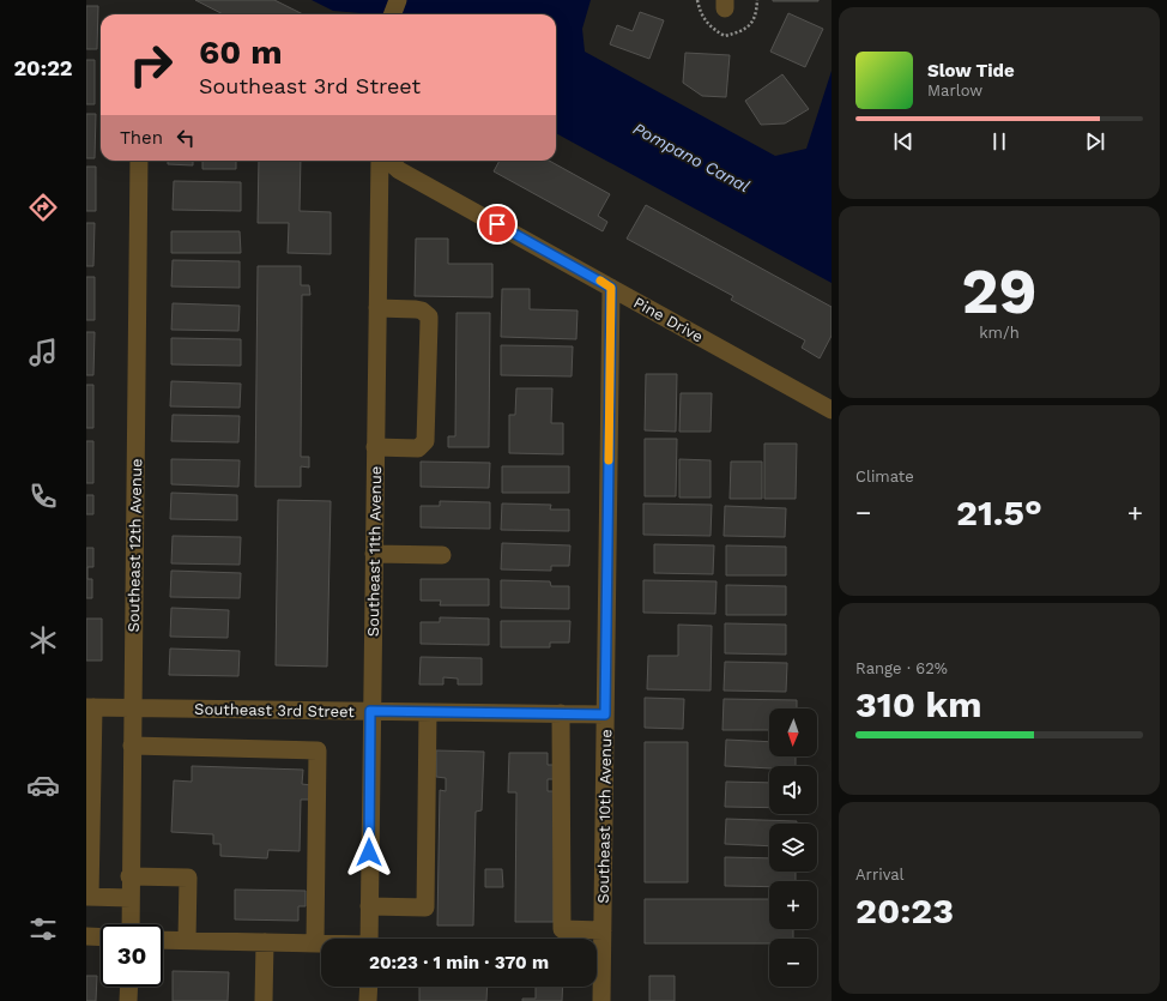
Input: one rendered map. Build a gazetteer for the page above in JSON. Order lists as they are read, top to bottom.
{
  "streets": {
    "street": [
      "Pine Drive",
      "Southeast 12th Avenue",
      "Southeast 11th Avenue",
      "Southeast 3rd Street",
      "Southeast 10th Avenue"
    ]
  },
  "crossings": [
    ["Pine Drive", "Southeast 10th Avenue"],
    ["Southeast 12th Avenue", "Southeast 3rd Street"],
    ["Southeast 11th Avenue", "Southeast 3rd Street"],
    ["Southeast 3rd Street", "Southeast 10th Avenue"]
  ],
  "water": ["Pompano Canal"],
  "north": "bottom",
  "page": {
    "tabs": "20:22",
    "turn": ["60 m", "Southeast 3rd Street"],
    "song": ["Slow Tide", "Marlow"],
    "then": "Then",
    "tile": [
      ["29", "km/h"],
      "Climate",
      ["Range · 62%", "310 km"],
      ["Arrival", "20:23"]
    ],
    "heat": ["−", "21.5°", "+"],
    "map_buttons": ["+", "−"],
    "limit": "30",
    "trip": "20:23 · 1 min · 370 m"
  }
}
